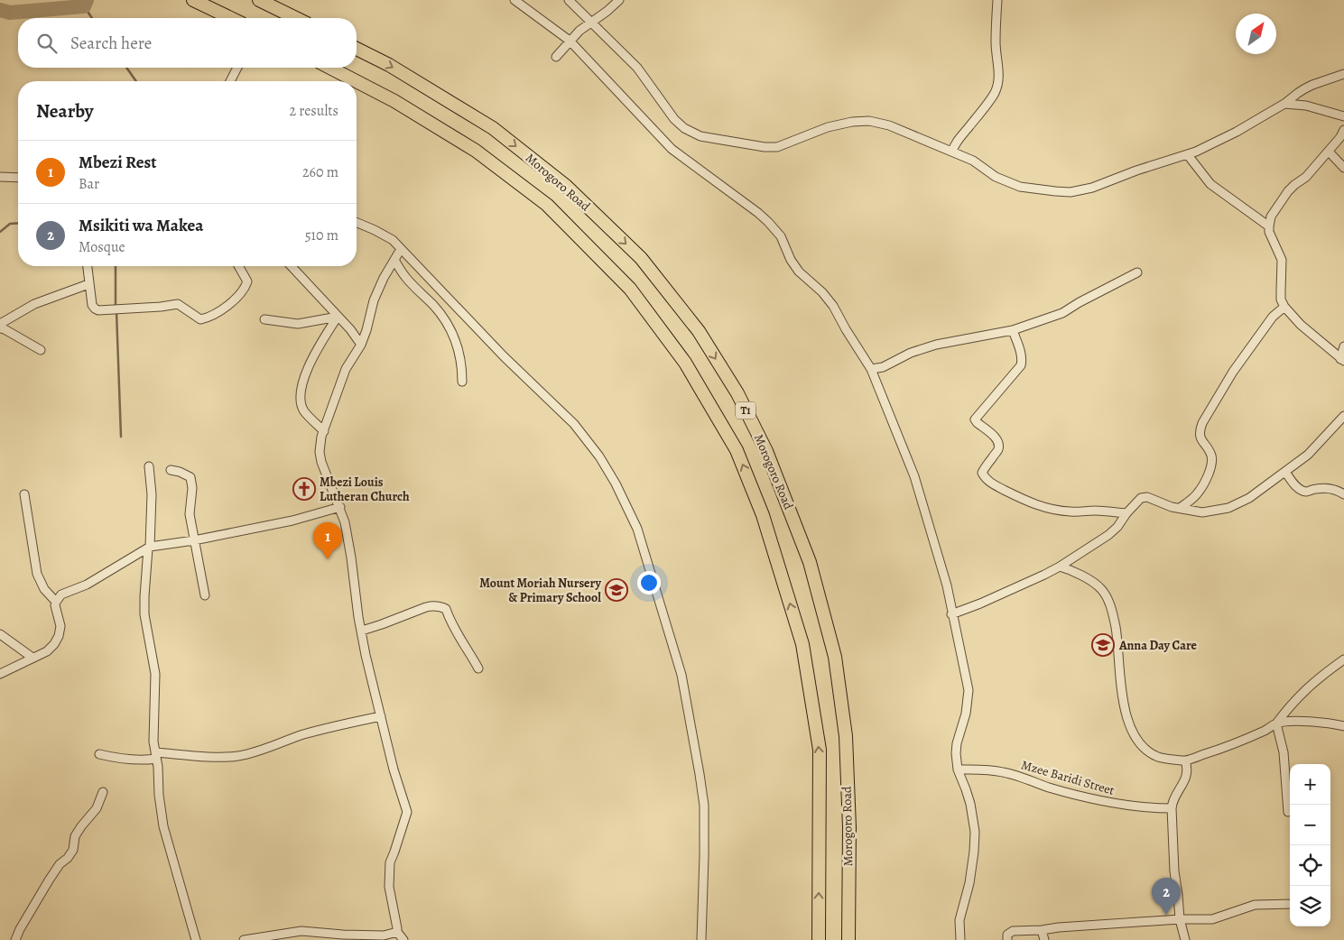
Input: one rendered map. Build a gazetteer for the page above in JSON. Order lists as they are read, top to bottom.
{
  "streets": {
    "highway": ["Morogoro Road", "T1"],
    "street": ["Mzee Baridi Street"]
  },
  "places": {
    "church": ["Mbezi Louis Lutheran Church"],
    "school or university": ["Mount Moriah Nursery & Primary School", "Anna Day Care"]
  },
  "north": "top right",
  "page": {
    "search": "Search here",
    "heading": ["Nearby", "2 results"],
    "list": [
      {
        "mark": "1",
        "name": "Mbezi Rest",
        "note": "Bar",
        "value": "260 m"
      },
      {
        "mark": "2",
        "name": "Msikiti wa Makea",
        "note": "Mosque",
        "value": "510 m"
      }
    ],
    "pins": ["1", "2"],
    "map_buttons": ["+", "−"]
  }
}
